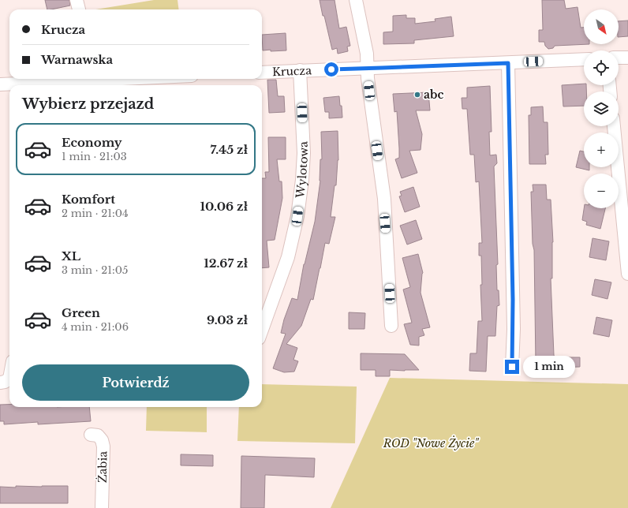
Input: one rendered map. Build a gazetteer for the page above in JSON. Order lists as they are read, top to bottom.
{
  "streets": {
    "street": ["Krucza", "Wylotowa", "Żabia"]
  },
  "crossings": [
    ["Krucza", "Wylotowa"]
  ],
  "parks": ["ROD \"Nowe Życie\""],
  "places": ["abc"],
  "north": "bottom right",
  "page": {
    "map_buttons": ["+", "−"],
    "banner": ["Krucza", "Warnawska"],
    "heading": "Wybierz przejazd",
    "list": [
      {
        "name": "Economy",
        "note": "1 min · 21:03",
        "value": "7.45 zł"
      },
      {
        "name": "Komfort",
        "note": "2 min · 21:04",
        "value": "10.06 zł"
      },
      {
        "name": "XL",
        "note": "3 min · 21:05",
        "value": "12.67 zł"
      },
      {
        "name": "Green",
        "note": "4 min · 21:06",
        "value": "9.03 zł"
      }
    ],
    "bubble": "1 min",
    "buttons": "Potwierdź"
  }
}
